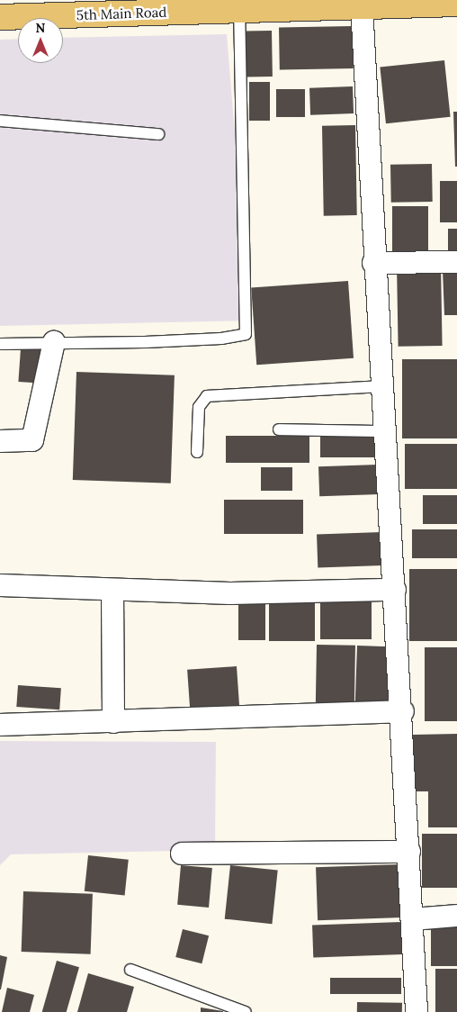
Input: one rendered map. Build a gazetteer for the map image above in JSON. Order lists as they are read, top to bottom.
{
  "streets": {
    "main road": ["5th Main Road"]
  },
  "north": "top"
}
